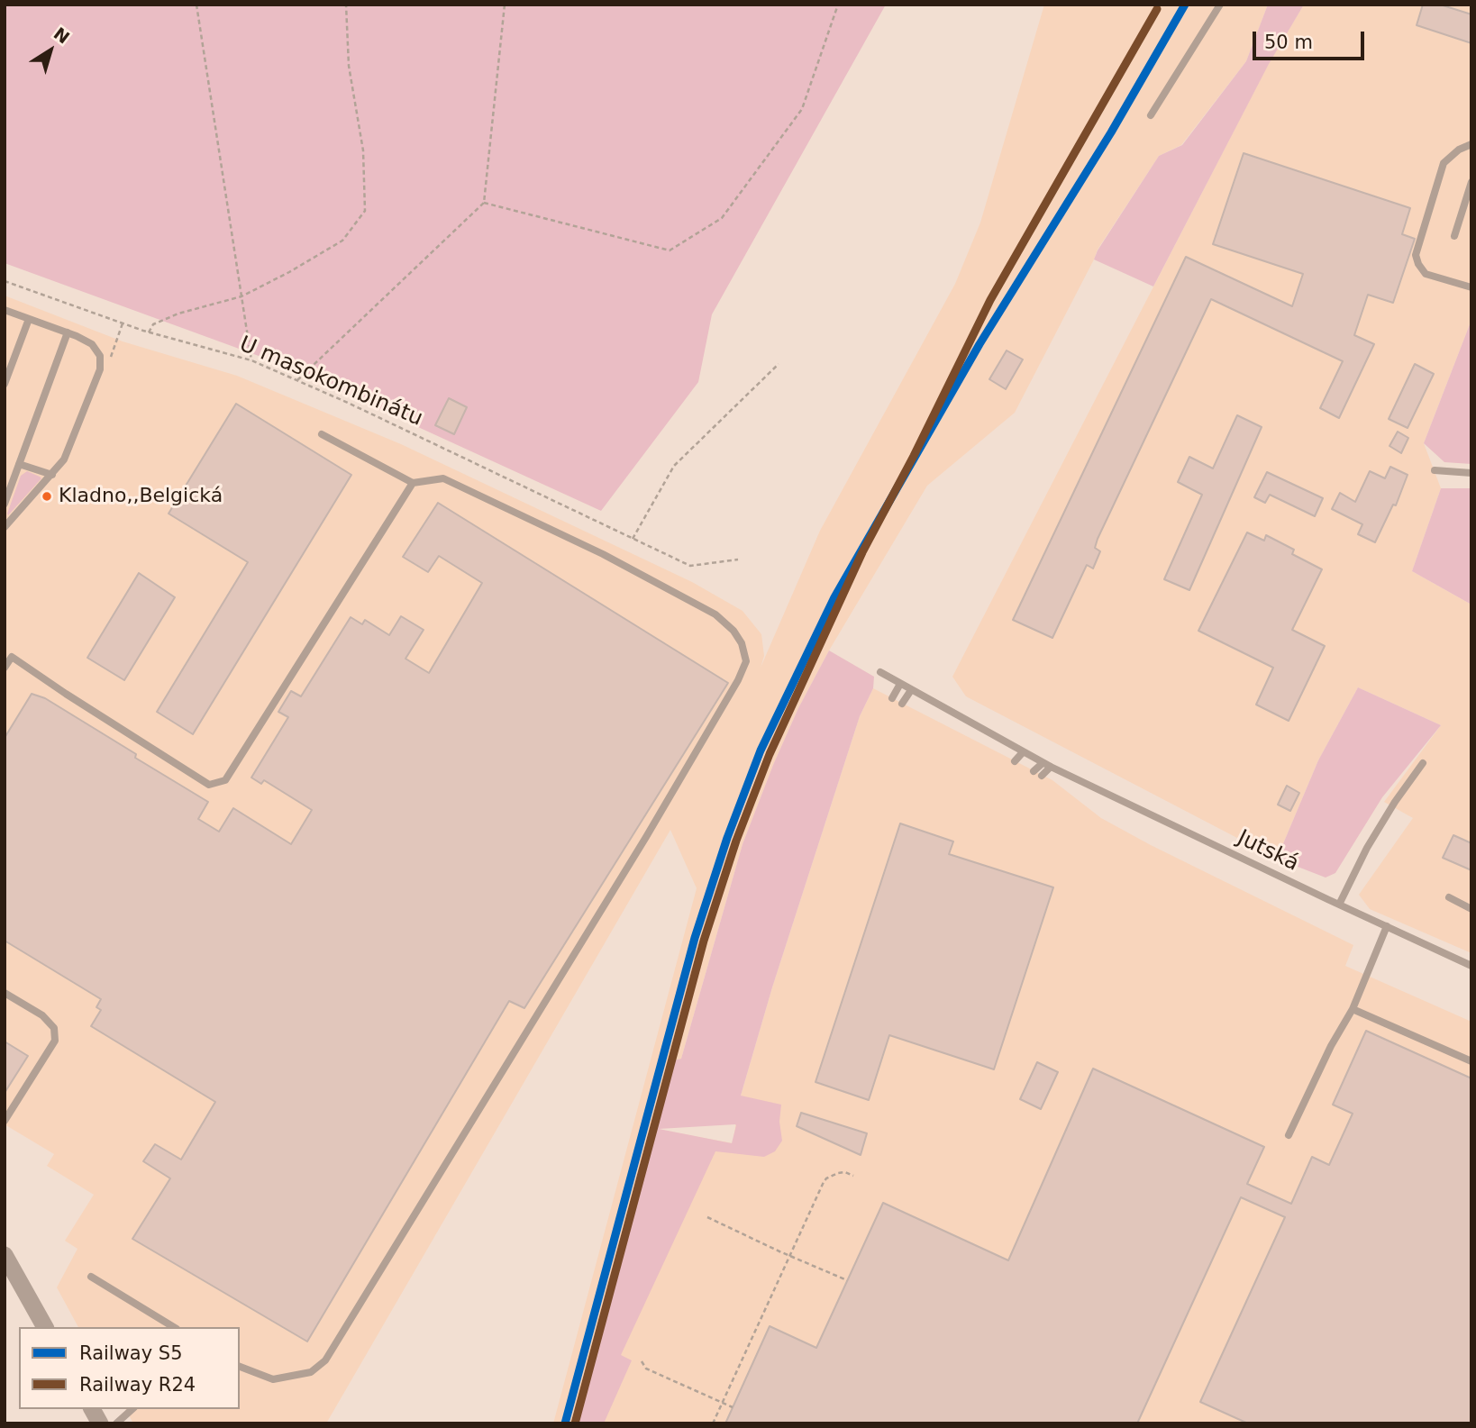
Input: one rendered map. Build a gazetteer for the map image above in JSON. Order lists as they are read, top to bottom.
{
  "streets": {
    "lane": ["Jutská"],
    "path": ["U masokombinátu"]
  },
  "places": ["Kladno,,Belgická"],
  "lines": ["rail line S5", "rail line R24"],
  "legend": ["Railway S5", "Railway R24"],
  "scale_bar": "50 m",
  "north": "top right"
}
